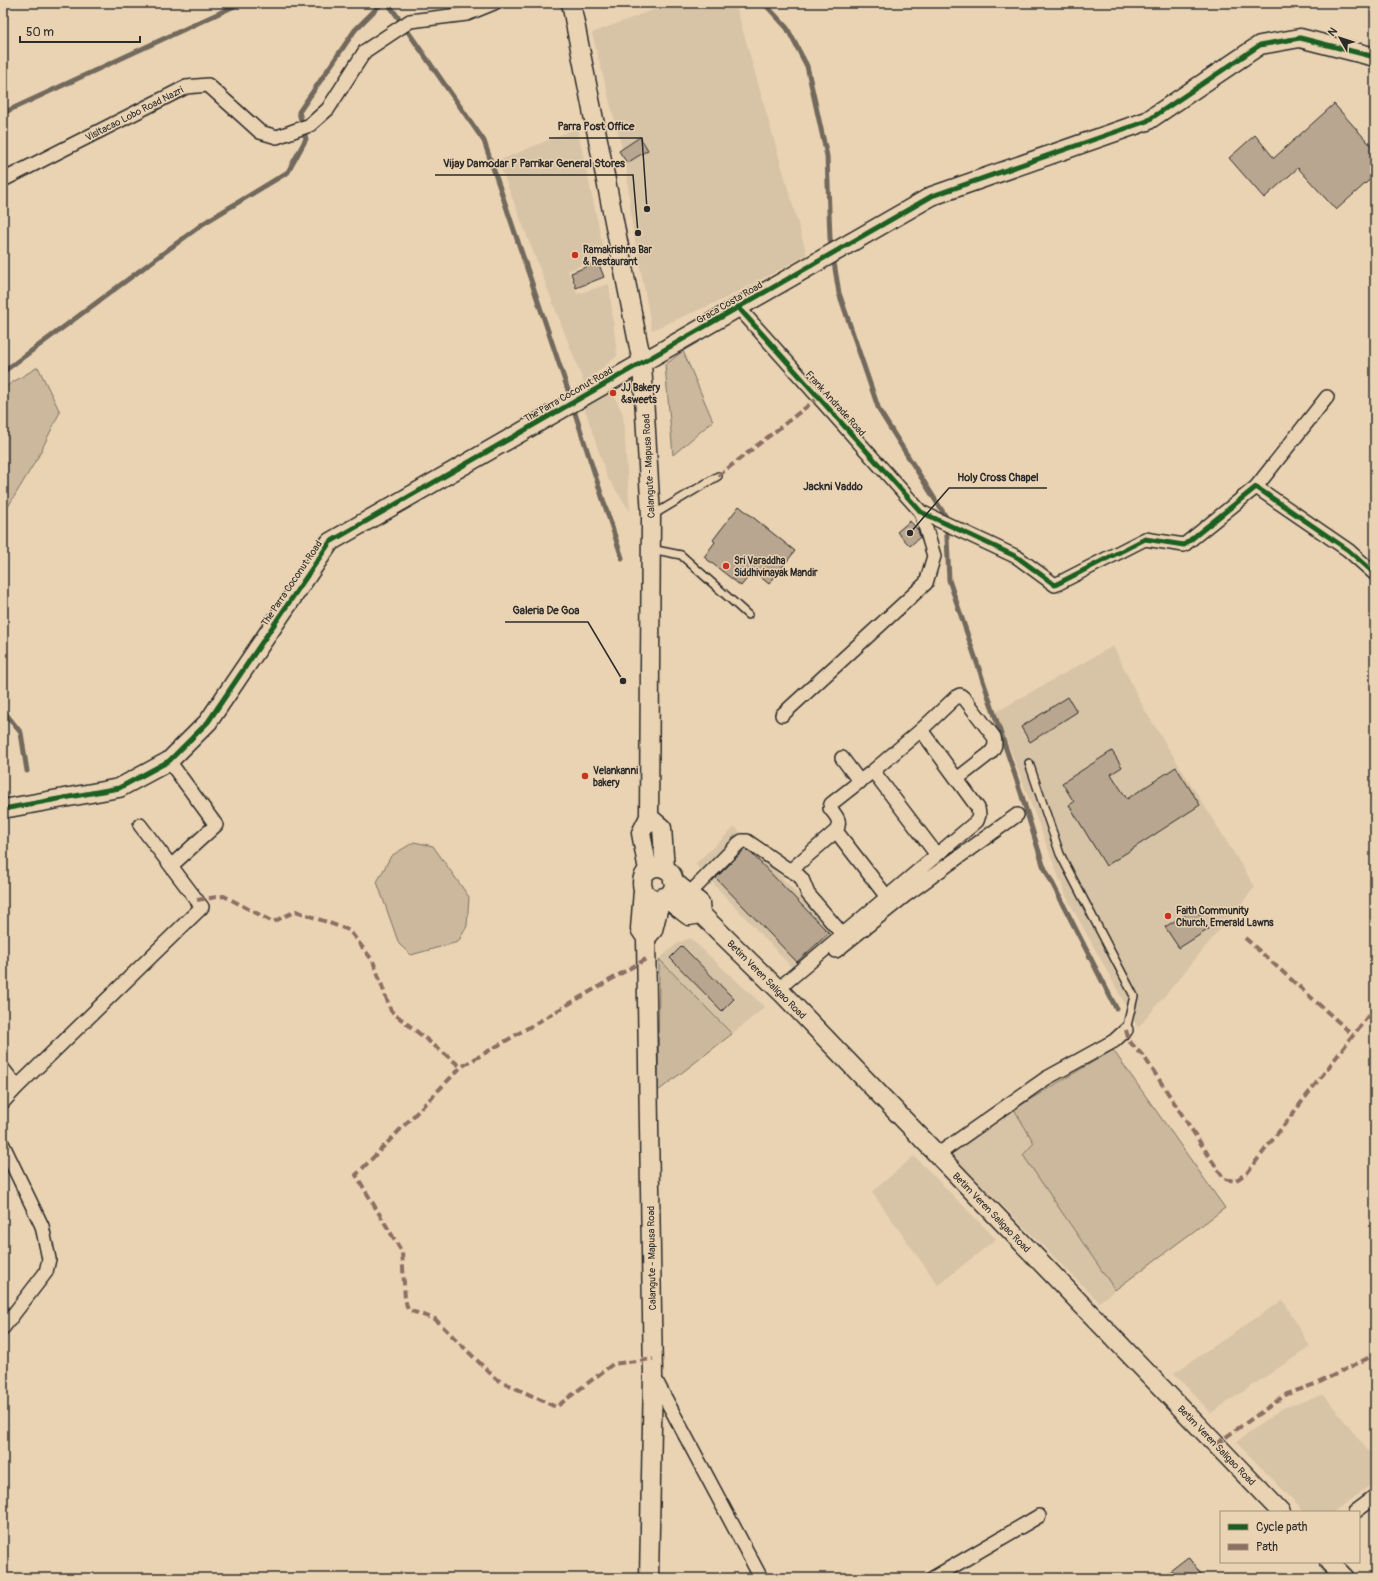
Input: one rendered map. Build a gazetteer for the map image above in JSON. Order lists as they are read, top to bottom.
{
  "streets": {
    "main road": [
      "Graca Costa Road",
      "The Parra Coconut Road",
      "Calangute - Mapusa Road",
      "Betim Veren Saligao Road"
    ],
    "street": ["Visitacao Lobo Road Nazri", "Frank Andrade Road"]
  },
  "crossings": [
    ["Graca Costa Road", "The Parra Coconut Road"],
    ["Graca Costa Road", "Frank Andrade Road"],
    ["Graca Costa Road", "Calangute - Mapusa Road"],
    ["The Parra Coconut Road", "Calangute - Mapusa Road"],
    ["Calangute - Mapusa Road", "Betim Veren Saligao Road"]
  ],
  "districts": ["Jackni Vaddo"],
  "places": [
    "Parra Post Office",
    "Vijay Damodar P Parrikar General Stores",
    "Ramakrishna Bar & Restaurant",
    "JJ Bakery &sweets",
    "Holy Cross Chapel",
    "Sri Varaddha Siddhivinayak Mandir",
    "Galeria De Goa",
    "Velankanni bakery",
    "Faith Community Church, Emerald Lawns"
  ],
  "legend": ["Cycle path", "Path"],
  "scale_bar": "50 m",
  "north": "top left"
}
